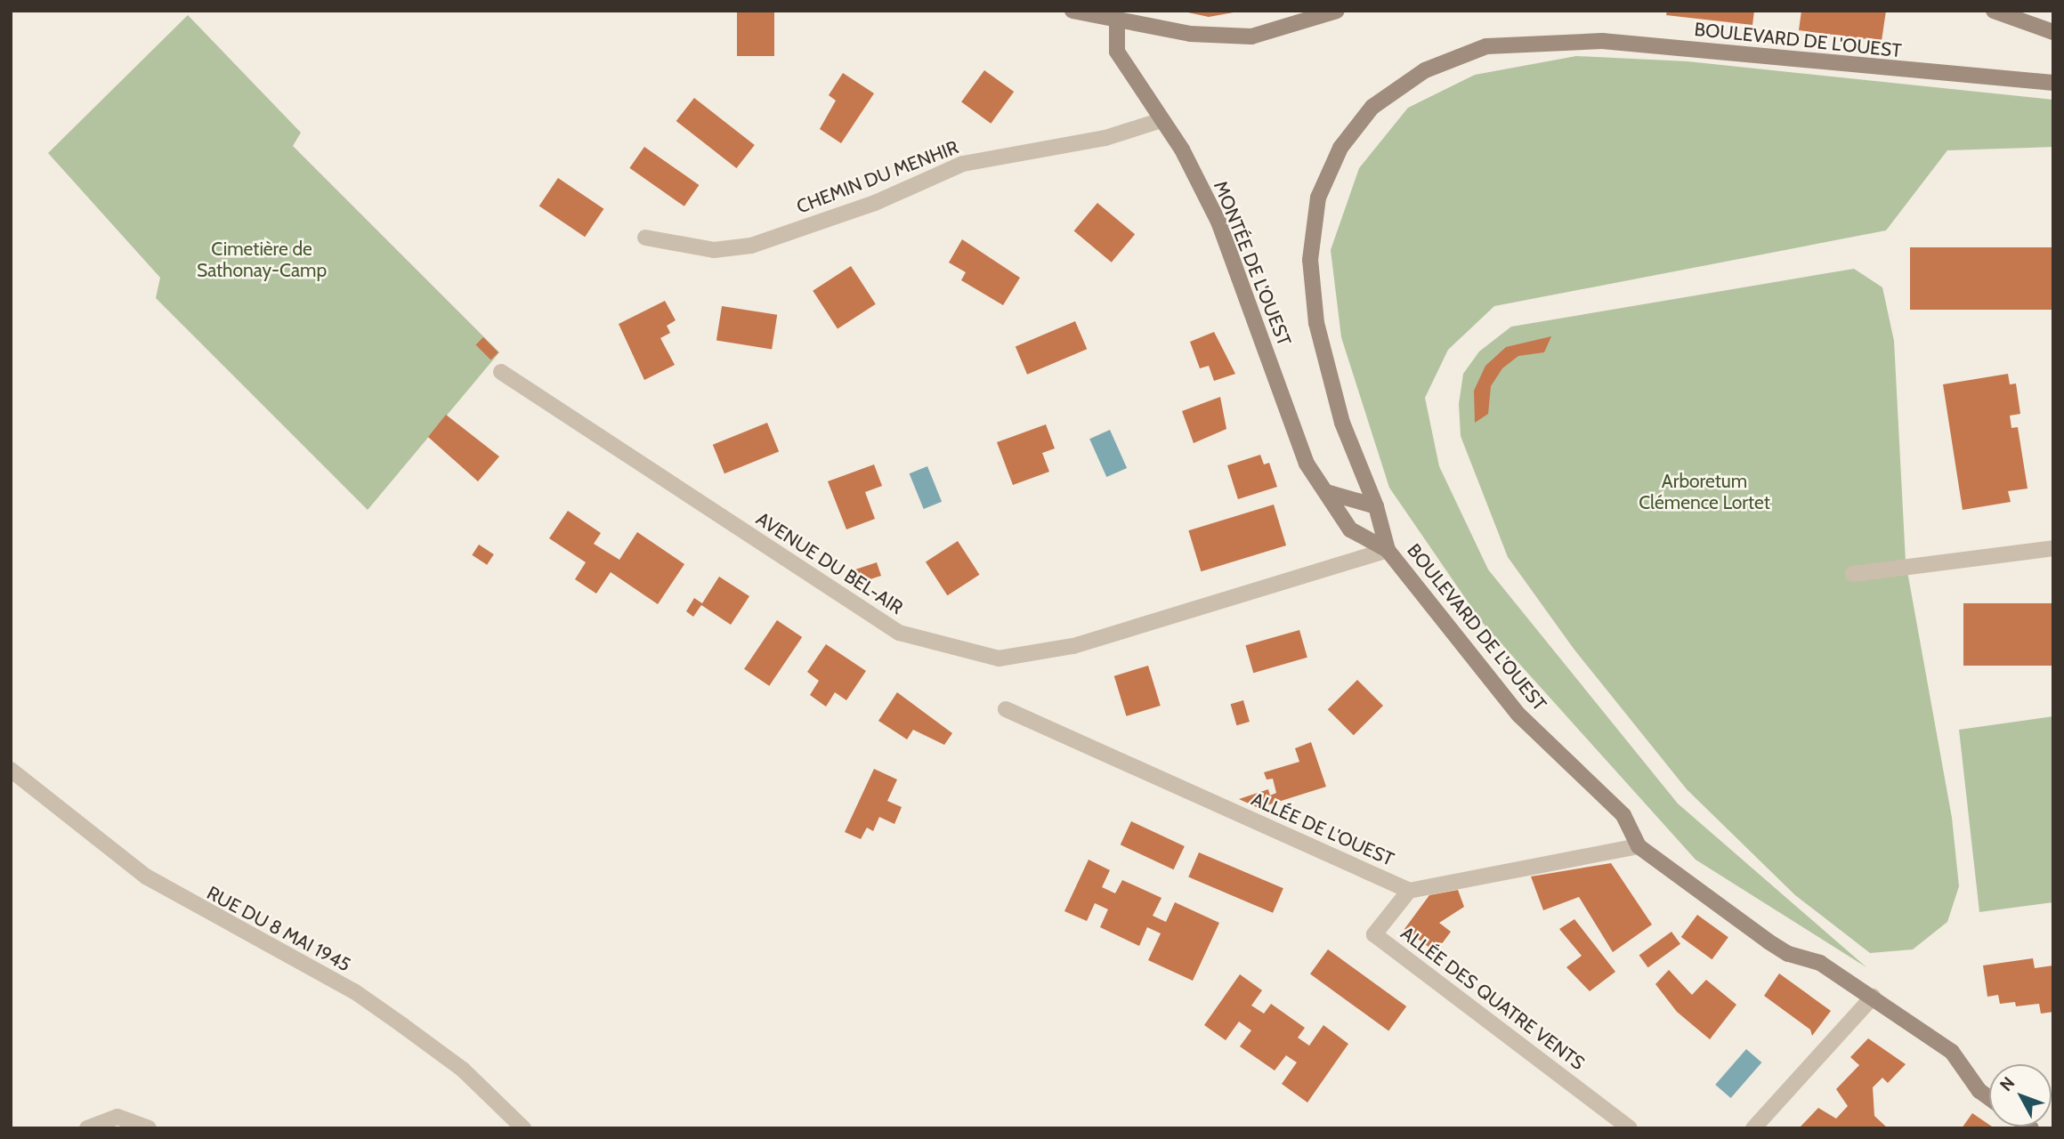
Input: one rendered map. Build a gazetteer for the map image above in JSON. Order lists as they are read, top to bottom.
{
  "streets": {
    "street": [
      "BOULEVARD DE L'OUEST",
      "CHEMIN DU MENHIR",
      "MONTÉE DE L'OUEST",
      "AVENUE DU BEL-AIR",
      "ALLÉE DE L'OUEST",
      "RUE DU 8 MAI 1945",
      "ALLÉE DES QUATRE VENTS"
    ]
  },
  "crossings": [
    ["BOULEVARD DE L'OUEST", "MONTÉE DE L'OUEST"],
    ["BOULEVARD DE L'OUEST", "AVENUE DU BEL-AIR"],
    ["CHEMIN DU MENHIR", "MONTÉE DE L'OUEST"],
    ["MONTÉE DE L'OUEST", "AVENUE DU BEL-AIR"],
    ["ALLÉE DE L'OUEST", "ALLÉE DES QUATRE VENTS"]
  ],
  "parks": ["Cimetière de Sathonay-Camp", "Arboretum Clémence Lortet"],
  "north": "top left"
}
